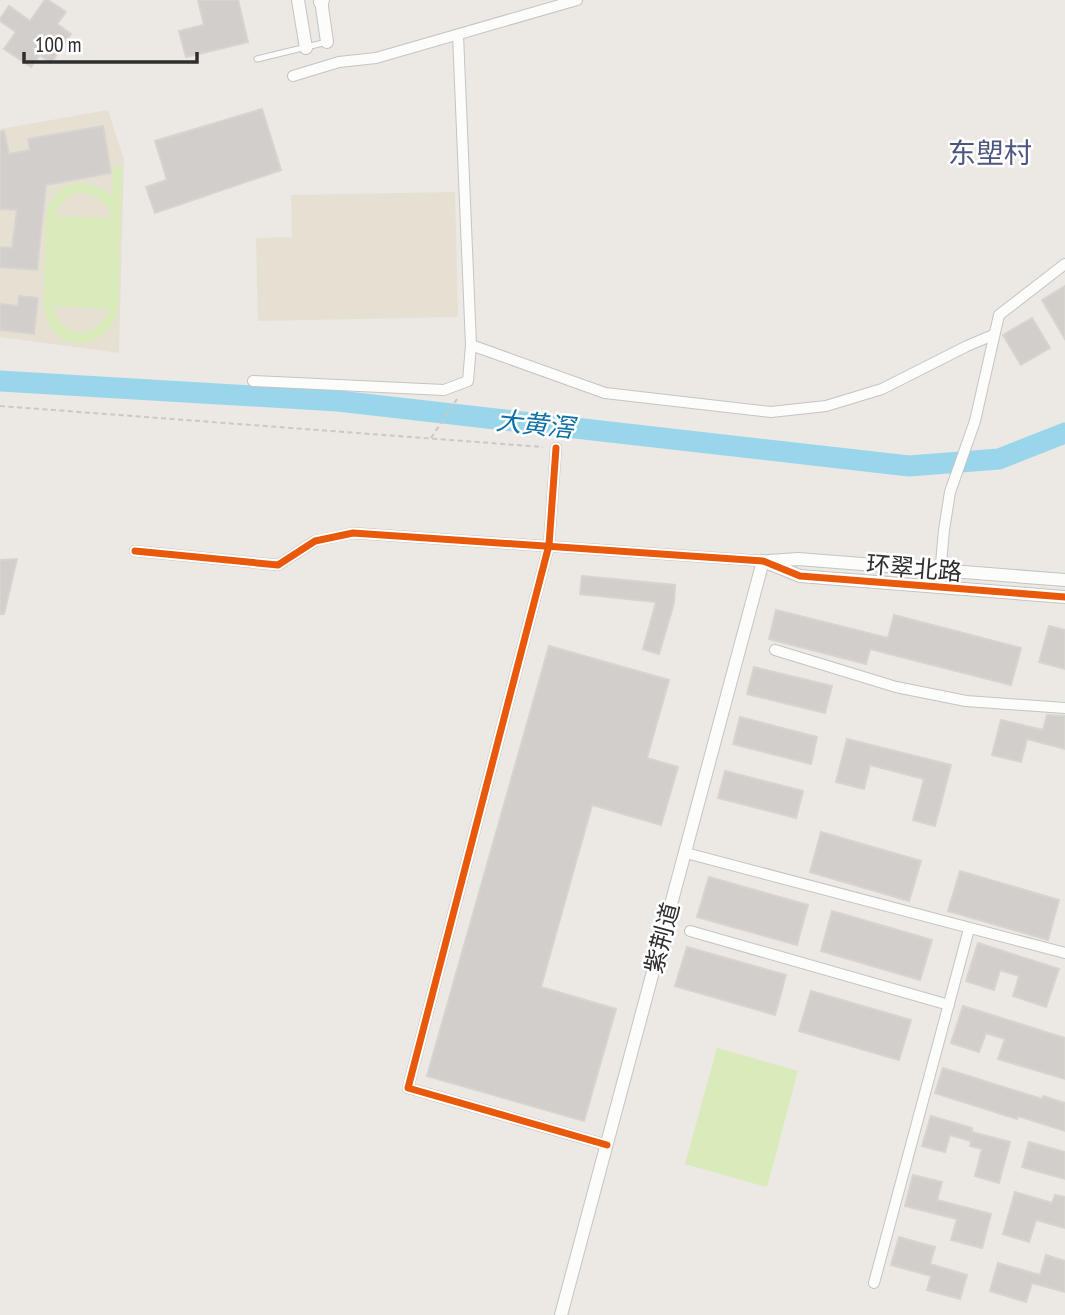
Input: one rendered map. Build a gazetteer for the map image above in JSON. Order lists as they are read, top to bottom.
{
  "streets": {
    "street": ["环翠北路", "紫荆道"]
  },
  "crossings": [
    ["环翠北路", "紫荆道"]
  ],
  "districts": ["东塱村"],
  "water": ["大黄滘"],
  "scale_bar": "100 m"
}
